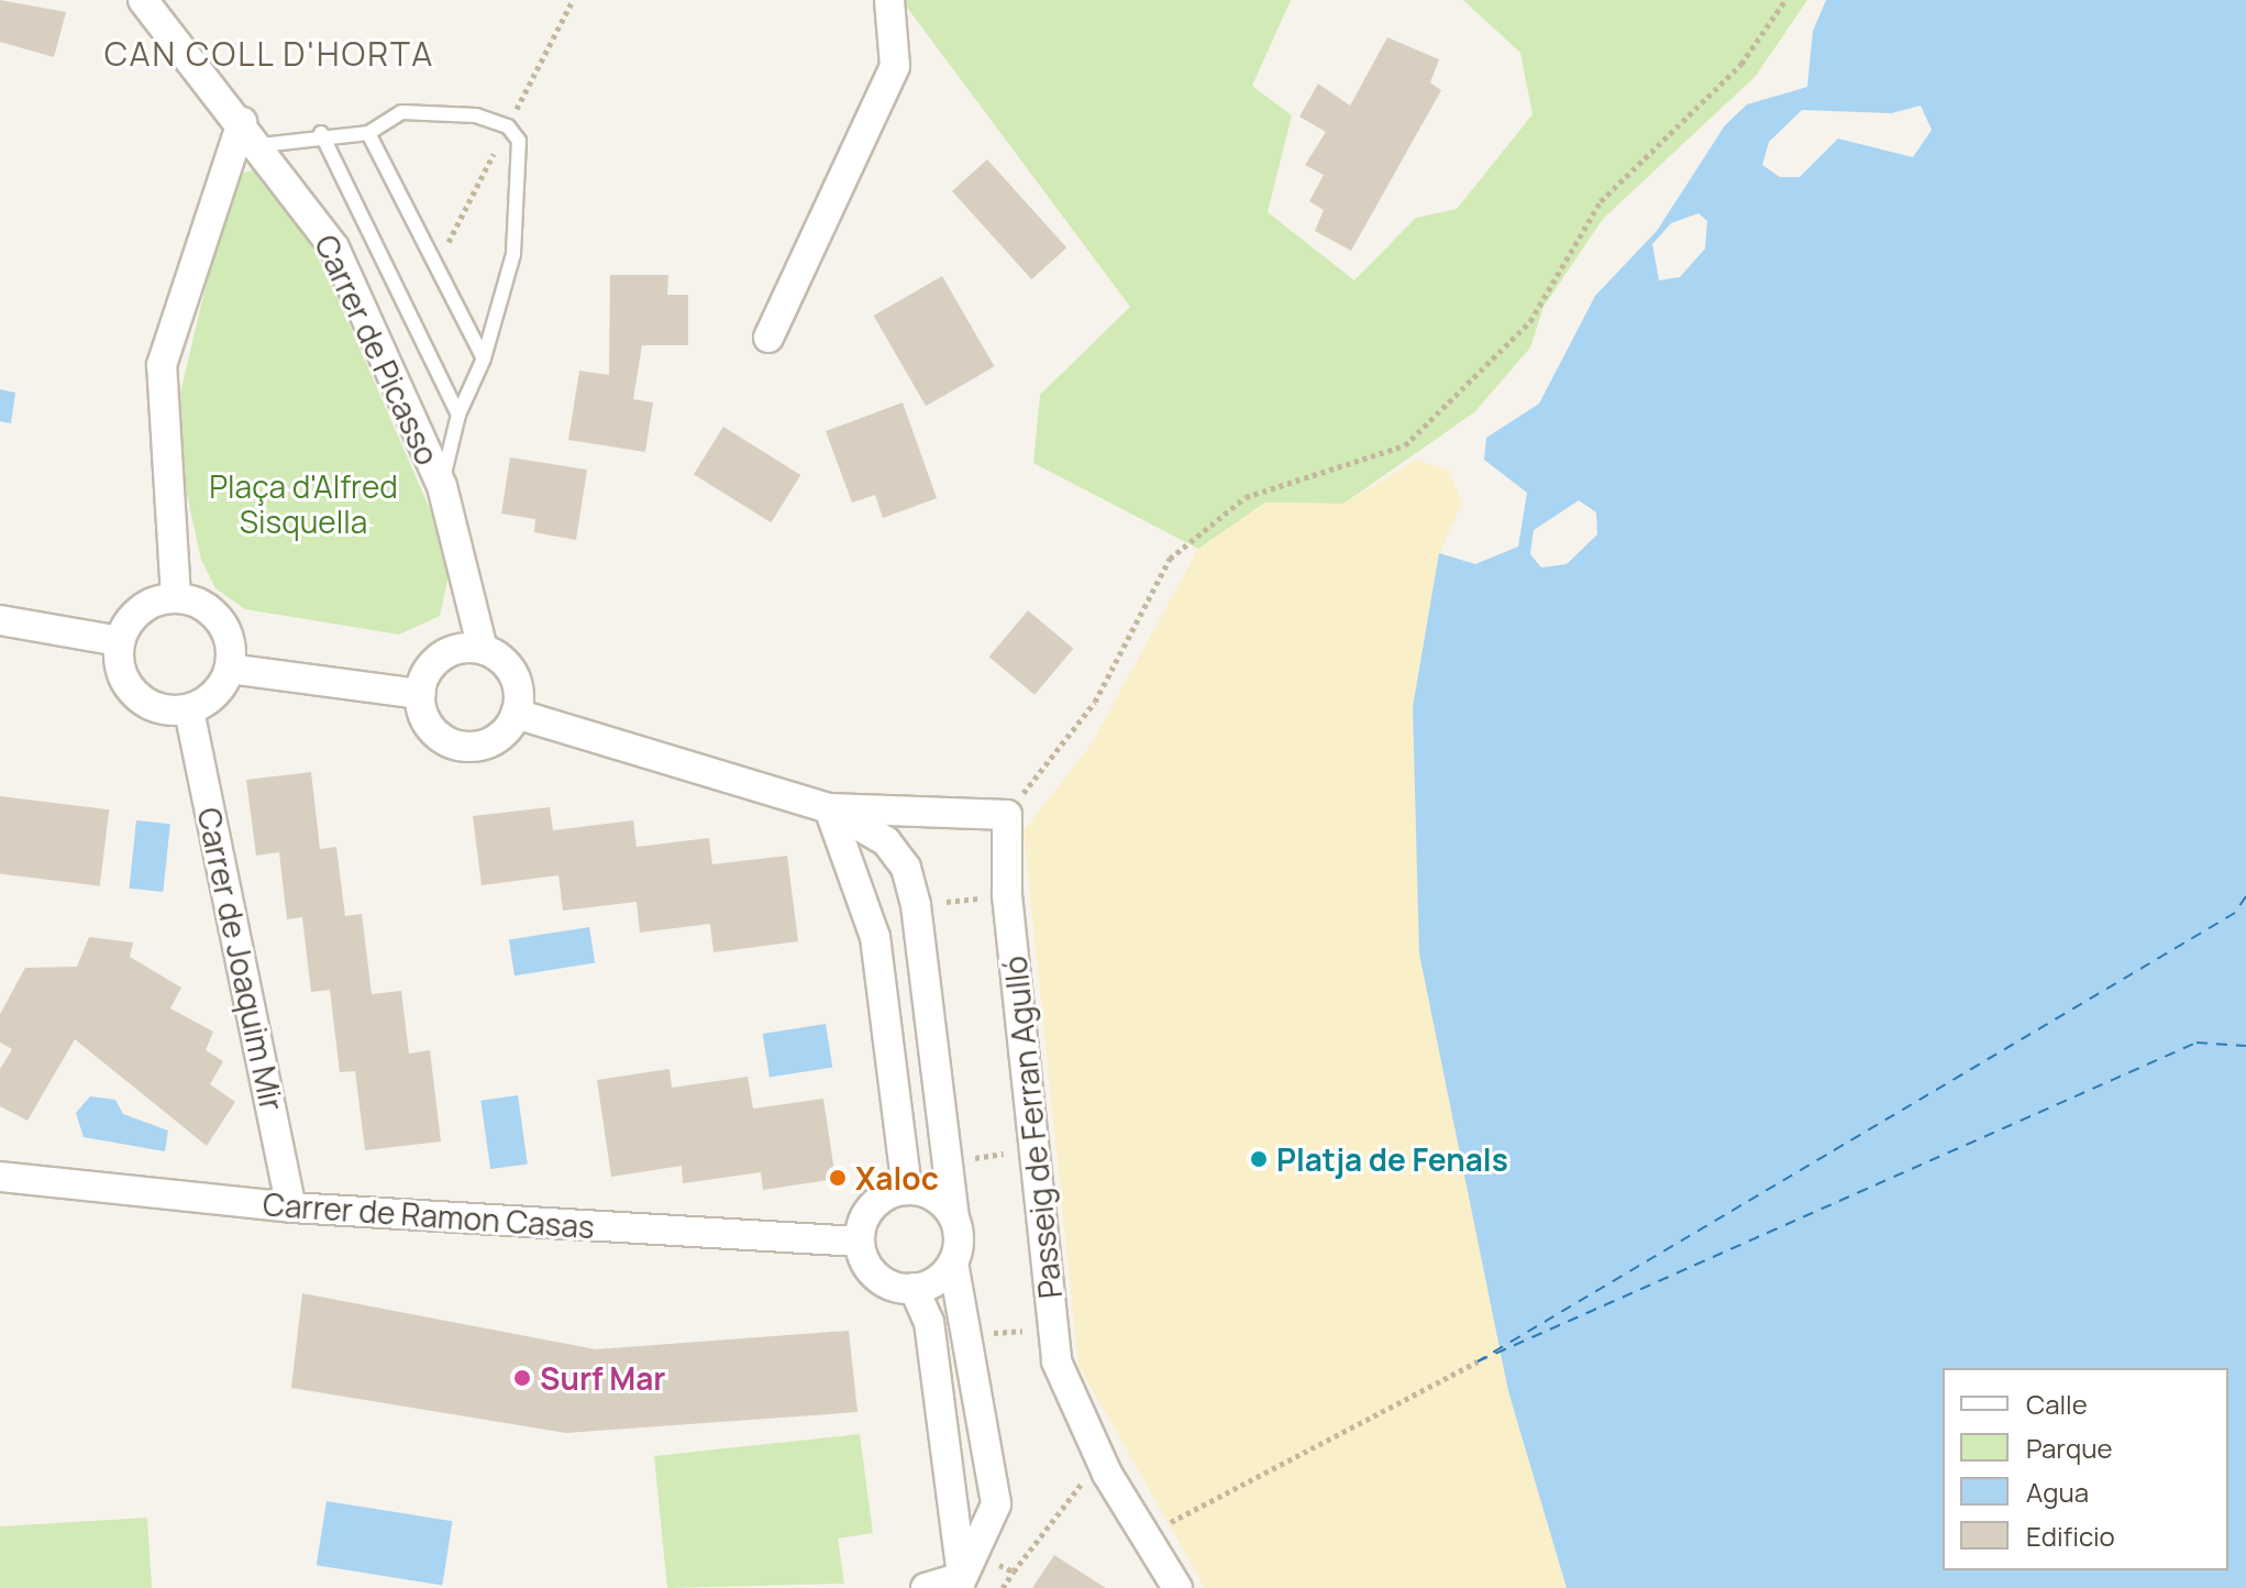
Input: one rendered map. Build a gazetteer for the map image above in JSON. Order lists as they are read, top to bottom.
{
  "streets": {
    "street": [
      "Carrer de Picasso",
      "Carrer de Joaquim Mir",
      "Passeig de Ferran Agulló",
      "Carrer de Ramon Casas"
    ]
  },
  "crossings": [
    ["Carrer de Joaquim Mir", "Carrer de Ramon Casas"]
  ],
  "districts": ["CAN COLL D'HORTA"],
  "parks": ["Plaça d'Alfred Sisquella"],
  "places": ["Platja de Fenals", "Xaloc", "Surf Mar"],
  "legend": [
    "Calle",
    "Parque",
    "Agua",
    "Edificio"
  ]
}
